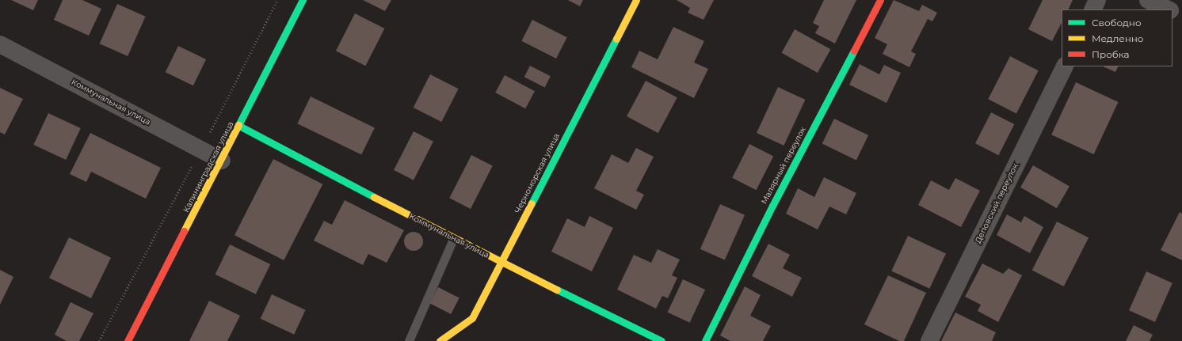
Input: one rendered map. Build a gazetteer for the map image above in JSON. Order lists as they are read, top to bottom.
{
  "streets": {
    "street": [
      "Коммунальная улица",
      "Малярный переулок",
      "Калининградская улица",
      "Черноморская улица",
      "Деповский переулок"
    ]
  },
  "crossings": [
    ["Коммунальная улица", "Калининградская улица"],
    ["Коммунальная улица", "Черноморская улица"]
  ],
  "legend": ["Свободно", "Медленно", "Пробка"]
}
